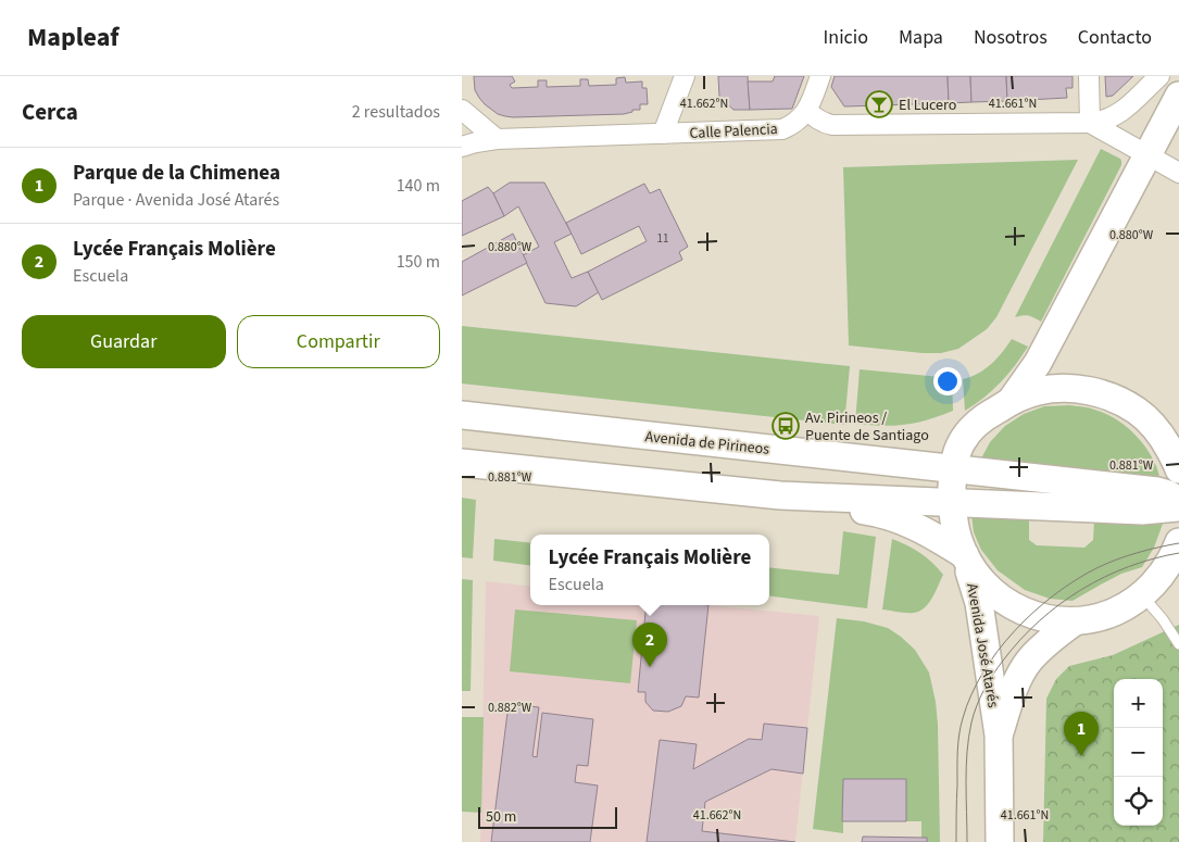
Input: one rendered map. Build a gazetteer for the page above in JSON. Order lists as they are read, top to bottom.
{
  "streets": {
    "main road": ["Avenida de Pirineos", "Avenida José Atarés"],
    "street": ["Calle Palencia"]
  },
  "places": {
    "bar": ["El Lucero"],
    "bus stop": ["Av. Pirineos / Puente de Santiago"]
  },
  "house_numbers": ["11"],
  "scale_bar": "50 m",
  "page": {
    "header": "Mapleaf",
    "nav": [
      "Inicio",
      "Mapa",
      "Nosotros",
      "Contacto"
    ],
    "heading": ["Cerca", "2 resultados"],
    "list": [
      {
        "mark": "1",
        "name": "Parque de la Chimenea",
        "note": "Parque · Avenida José Atarés",
        "value": "140 m"
      },
      {
        "mark": "2",
        "name": "Lycée Français Molière",
        "note": "Escuela",
        "value": "150 m"
      }
    ],
    "buttons": ["Guardar", "Compartir"],
    "popup": ["Lycée Français Molière", "Escuela"],
    "pins": ["2", "1"],
    "map_buttons": ["+", "−"],
    "scale": "50 m"
  },
  "coordinates": [
    "41.662°N",
    "41.661°N",
    "0.880°W",
    "0.881°W",
    "0.882°W"
  ]
}
